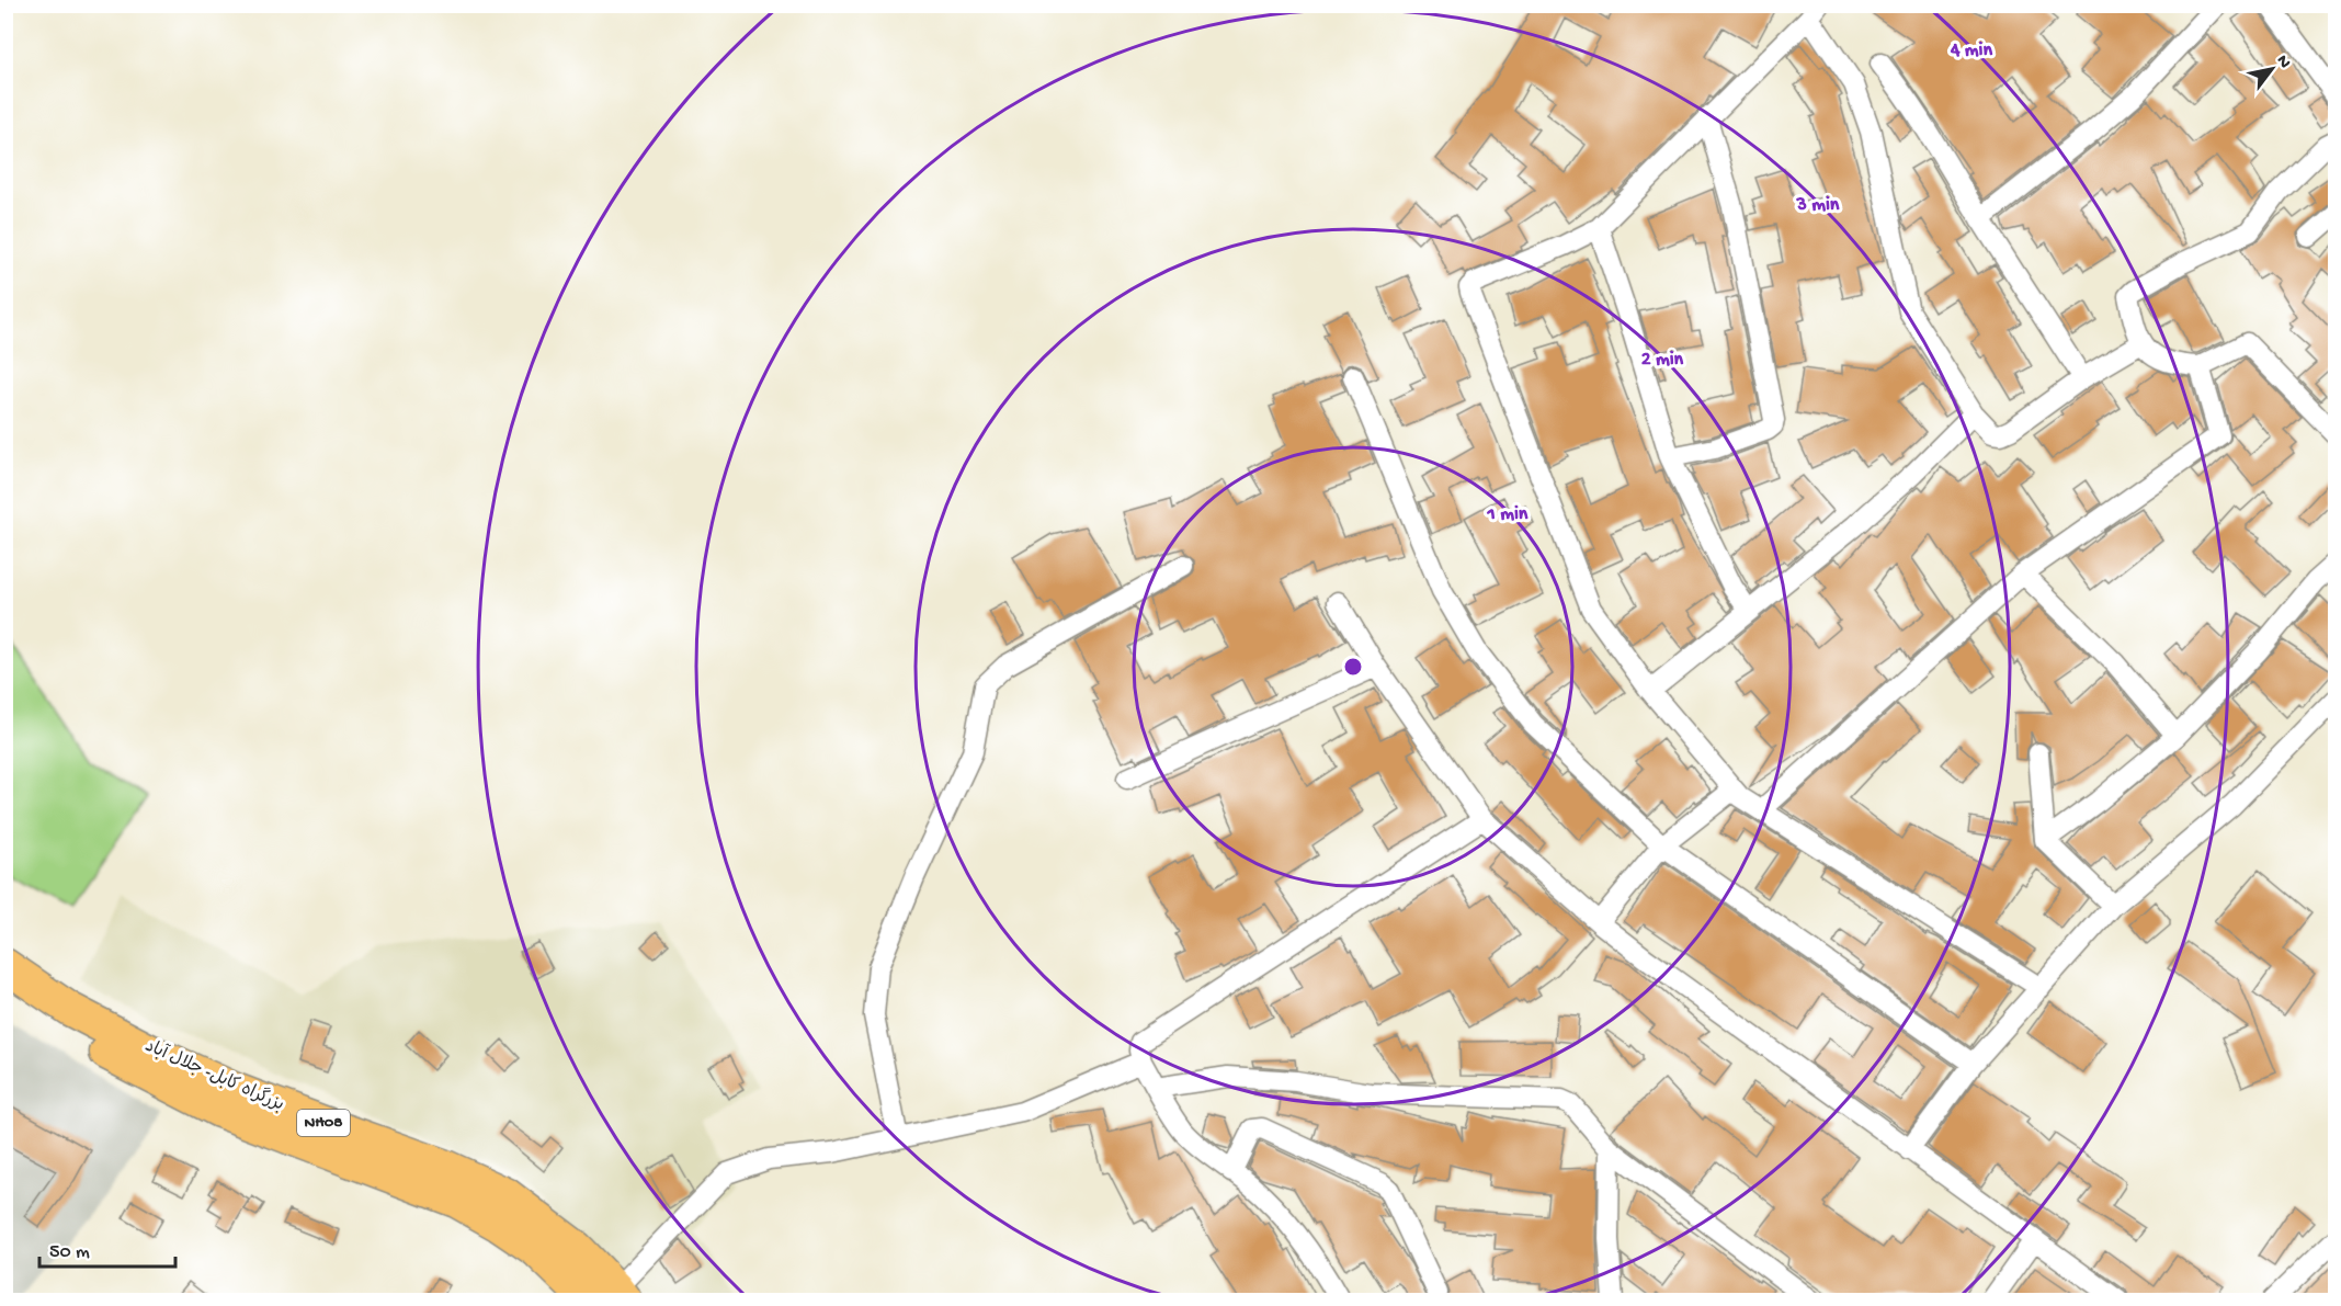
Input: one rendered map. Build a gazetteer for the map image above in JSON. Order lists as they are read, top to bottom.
{
  "streets": {
    "highway": ["بزرگراه کابل- جلال آباد", "NH08"]
  },
  "scale_bar": "50 m",
  "north": "top right",
  "rings": [
    "4 min",
    "3 min",
    "2 min",
    "1 min"
  ]
}
